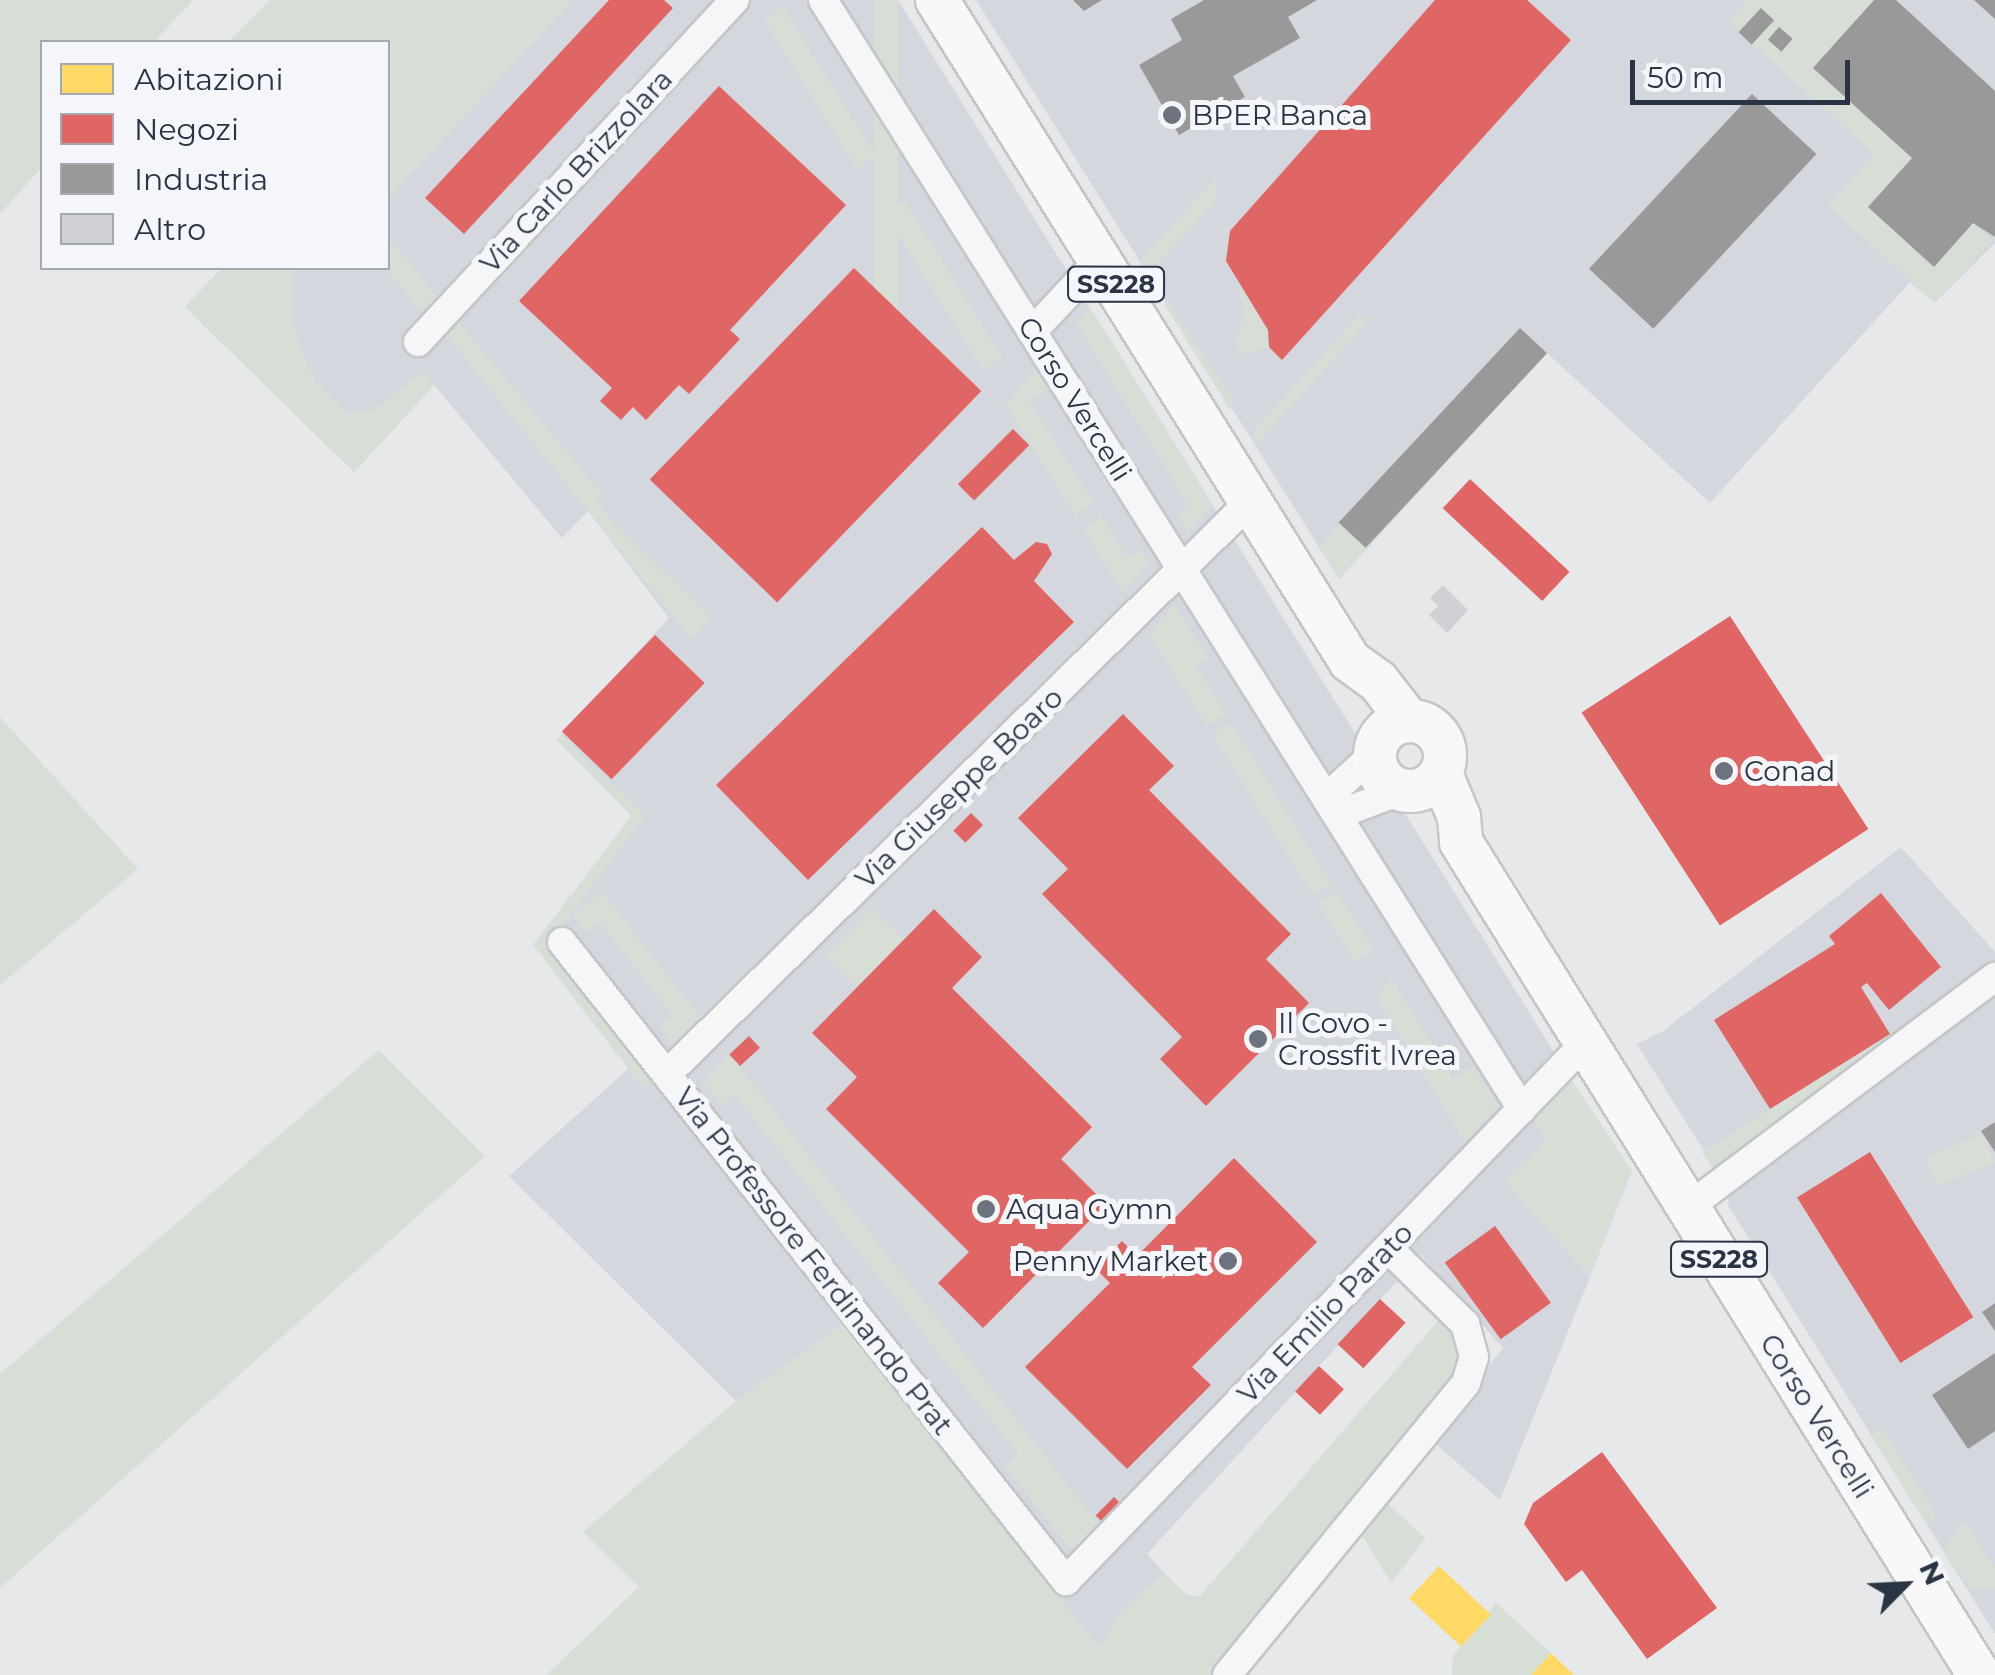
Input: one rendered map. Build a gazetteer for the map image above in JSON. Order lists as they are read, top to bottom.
{
  "streets": {
    "main road": ["SS228", "Corso Vercelli"],
    "street": [
      "Via Carlo Brizzolara",
      "Via Giuseppe Boaro",
      "Via Professore Ferdinando Prat",
      "Via Emilio Parato"
    ]
  },
  "crossings": [
    ["SS228", "Via Giuseppe Boaro"],
    ["Corso Vercelli", "Via Giuseppe Boaro"],
    ["Corso Vercelli", "Via Emilio Parato"],
    ["Via Giuseppe Boaro", "Via Professore Ferdinando Prat"],
    ["Via Professore Ferdinando Prat", "Via Emilio Parato"]
  ],
  "places": [
    "BPER Banca",
    "Conad",
    "Il Covo - Crossfit Ivrea",
    "Aqua Gymn",
    "Penny Market"
  ],
  "legend": [
    "Abitazioni",
    "Negozi",
    "Industria",
    "Altro"
  ],
  "scale_bar": "50 m",
  "north": "top right"
}
